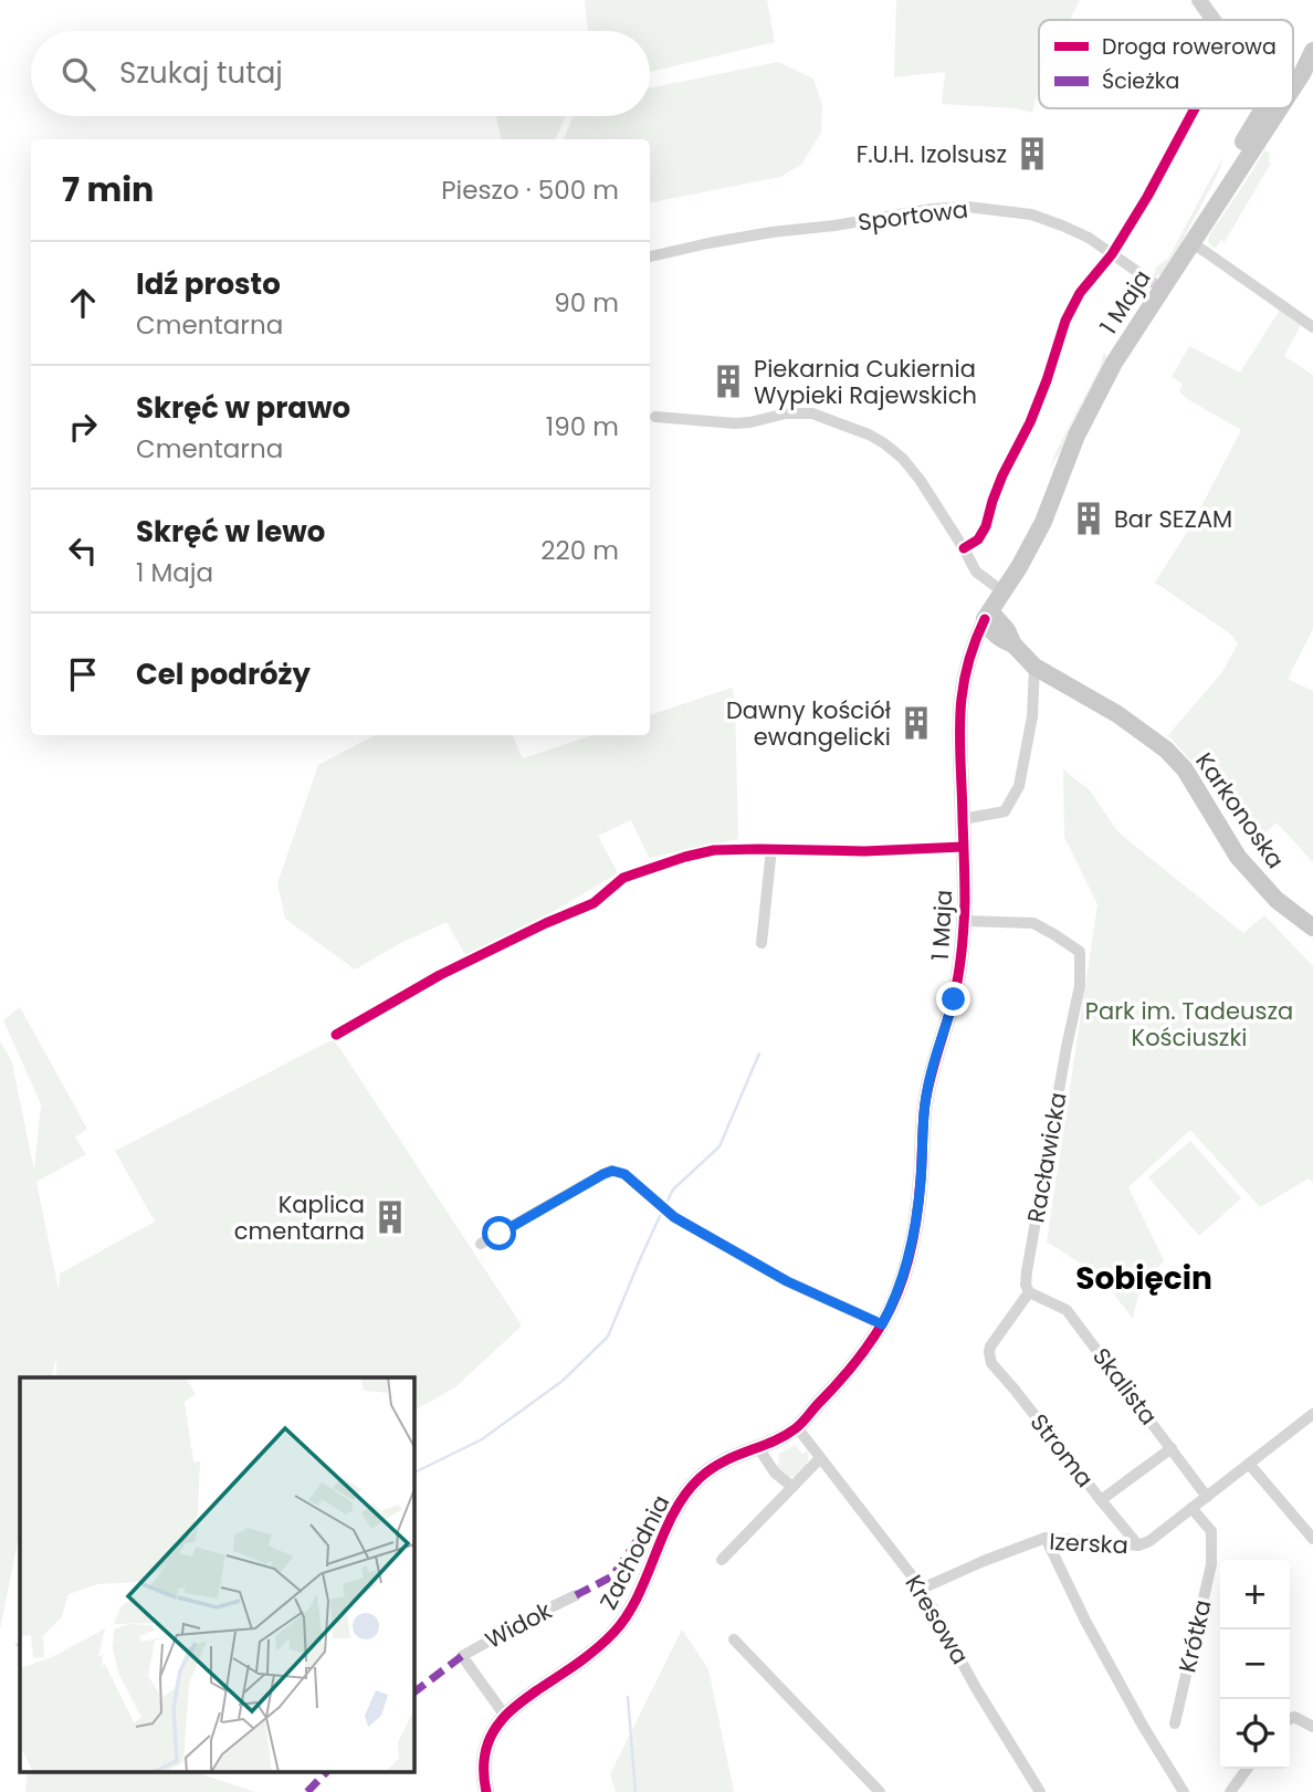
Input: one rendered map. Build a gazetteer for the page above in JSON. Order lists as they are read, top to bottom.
{
  "streets": {
    "main road": ["1 Maja", "Karkonoska"],
    "street": [
      "Sportowa",
      "Racławicka",
      "Skalista",
      "Stroma",
      "Izerska",
      "Zachodnia",
      "Kresowa",
      "Widok",
      "Krótka"
    ]
  },
  "crossings": [
    ["Sportowa", "1 Maja"],
    ["1 Maja", "Karkonoska"],
    ["1 Maja", "Racławicka"],
    ["1 Maja", "Zachodnia"],
    ["1 Maja", "Kresowa"],
    ["Racławicka", "Skalista"],
    ["Racławicka", "Stroma"],
    ["Skalista", "Stroma"],
    ["Skalista", "Izerska"],
    ["Stroma", "Izerska"],
    ["Izerska", "Kresowa"],
    ["Izerska", "Krótka"],
    ["Zachodnia", "Kresowa"],
    ["Zachodnia", "Widok"]
  ],
  "districts": ["Sobięcin"],
  "parks": ["Park im. Tadeusza Kościuszki"],
  "places": {
    "building": [
      "F.U.H. Izolsusz",
      "Piekarnia Cukiernia Wypieki Rajewskich",
      "Bar SEZAM",
      "Dawny kościół ewangelicki",
      "Kaplica cmentarna"
    ]
  },
  "legend": ["Droga rowerowa", "Ścieżka"],
  "page": {
    "search": "Szukaj tutaj",
    "heading": ["7 min", "Pieszo · 500 m"],
    "list": [
      ["Idź prosto", "Cmentarna", "90 m"],
      ["Skręć w prawo", "Cmentarna", "190 m"],
      ["Skręć w lewo", "1 Maja", "220 m"],
      "Cel podróży"
    ],
    "map_buttons": ["+", "−"]
  }
}
